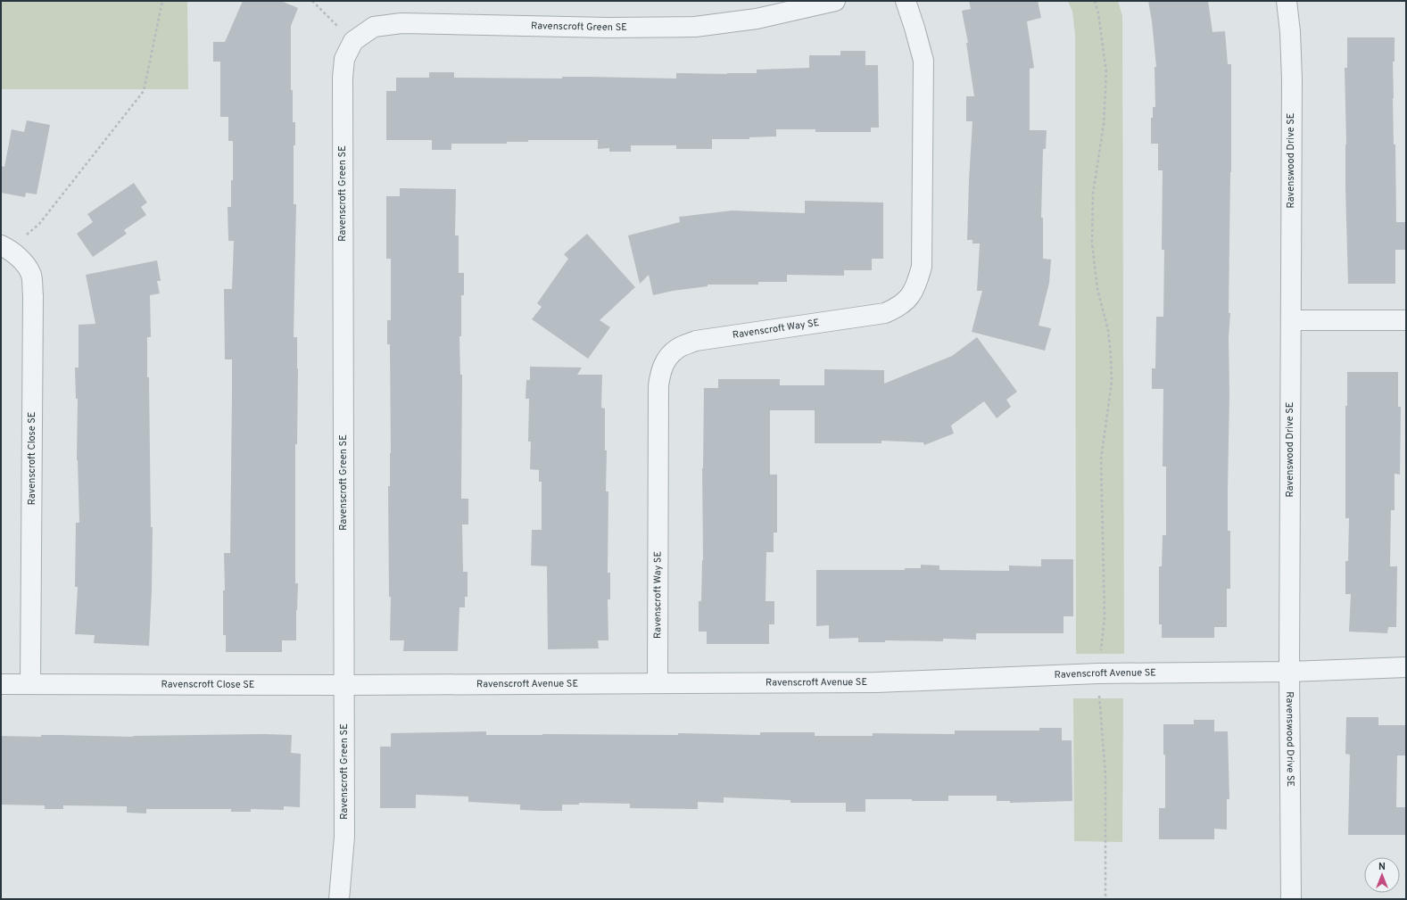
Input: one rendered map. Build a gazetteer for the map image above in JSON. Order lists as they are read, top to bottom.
{
  "streets": {
    "street": [
      "Ravenscroft Green SE",
      "Ravenswood Drive SE",
      "Ravenscroft Way SE",
      "Ravenscroft Close SE",
      "Ravenscroft Avenue SE"
    ]
  },
  "crossings": [
    ["Ravenscroft Green SE", "Ravenscroft Close SE"],
    ["Ravenscroft Green SE", "Ravenscroft Avenue SE"],
    ["Ravenswood Drive SE", "Ravenscroft Avenue SE"],
    ["Ravenscroft Way SE", "Ravenscroft Avenue SE"],
    ["Ravenscroft Close SE", "Ravenscroft Avenue SE"]
  ],
  "north": "top"
}
